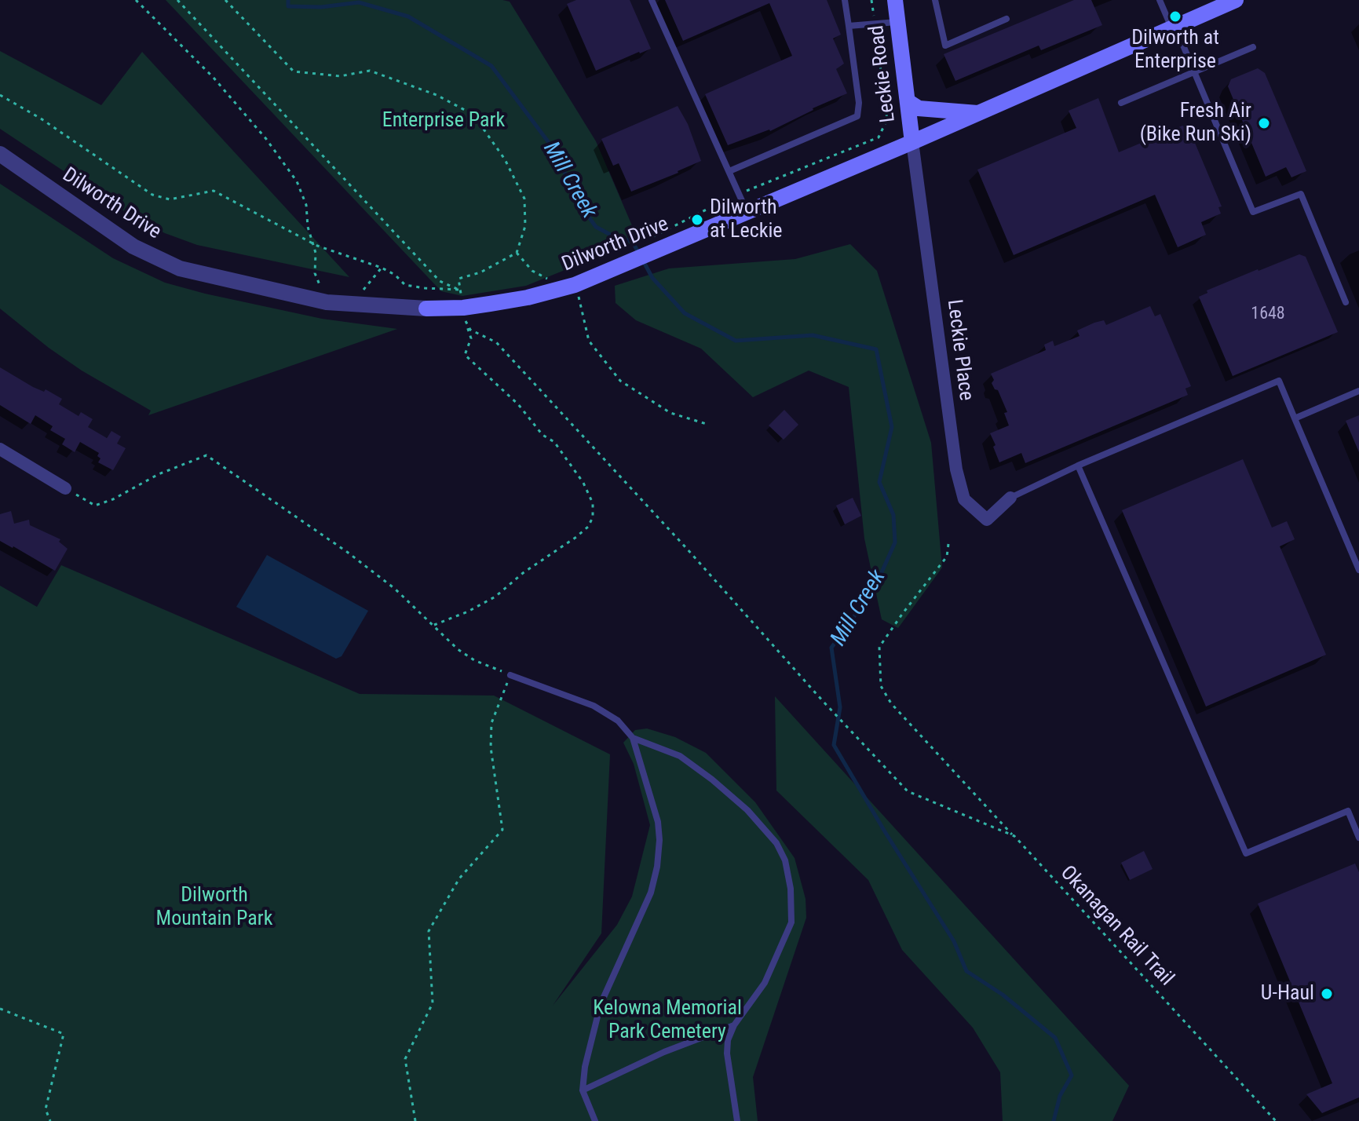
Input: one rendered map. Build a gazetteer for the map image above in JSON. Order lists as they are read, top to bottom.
{
  "streets": {
    "main road": ["Leckie Road", "Dilworth Drive"],
    "street": ["Leckie Place"],
    "path": ["Okanagan Rail Trail"]
  },
  "crossings": [
    ["Leckie Road", "Dilworth Drive"],
    ["Leckie Road", "Leckie Place"],
    ["Dilworth Drive", "Leckie Place"]
  ],
  "water": ["Mill Creek"],
  "parks": ["Enterprise Park", "Dilworth Mountain Park", "Kelowna Memorial Park Cemetery"],
  "places": [
    "Dilworth at Enterprise",
    "Fresh Air (Bike Run Ski)",
    "Dilworth at Leckie",
    "U-Haul"
  ],
  "house_numbers": ["1648"]
}
